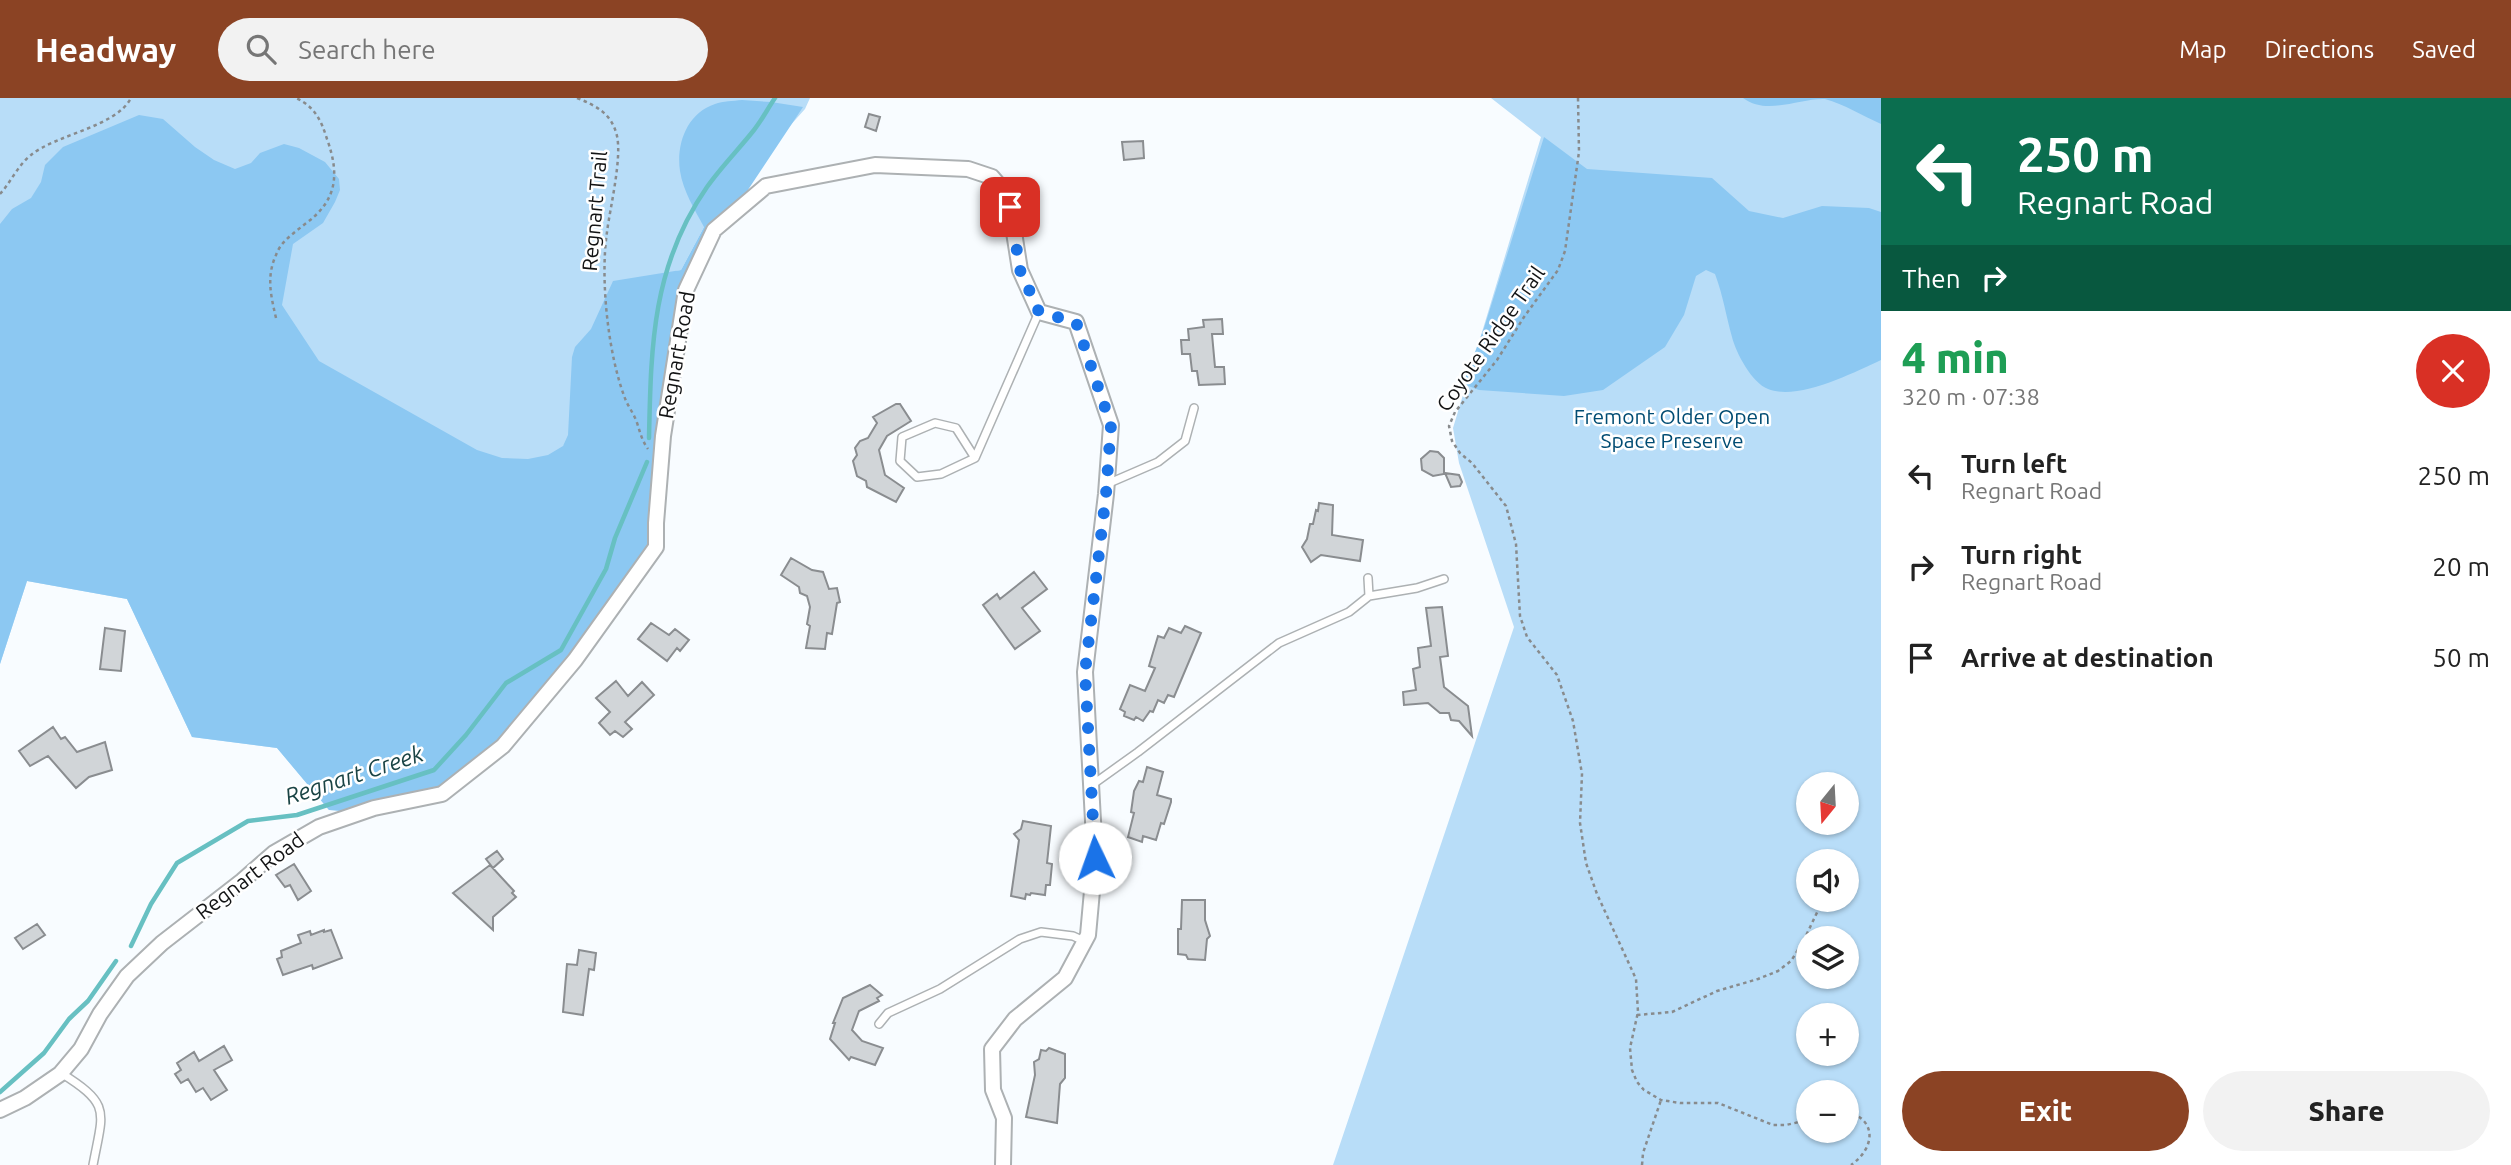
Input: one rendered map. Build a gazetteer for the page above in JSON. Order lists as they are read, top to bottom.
{
  "streets": {
    "street": ["Regnart Road"],
    "path": ["Regnart Trail", "Coyote Ridge Trail"]
  },
  "water": ["Regnart Creek"],
  "parks": ["Fremont Older Open Space Preserve"],
  "north": "bottom",
  "page": {
    "header": "Headway",
    "search": "Search here",
    "nav": ["Map", "Directions", "Saved"],
    "turn": ["250 m", "Regnart Road"],
    "then": "Then",
    "heading": ["4 min", "320 m · 07:38"],
    "list": [
      {
        "name": "Turn left",
        "note": "Regnart Road",
        "value": "250 m"
      },
      {
        "name": "Turn right",
        "note": "Regnart Road",
        "value": "20 m"
      },
      {
        "name": "Arrive at destination",
        "value": "50 m"
      }
    ],
    "map_buttons": ["+", "−"],
    "buttons": ["Exit", "Share"]
  }
}
